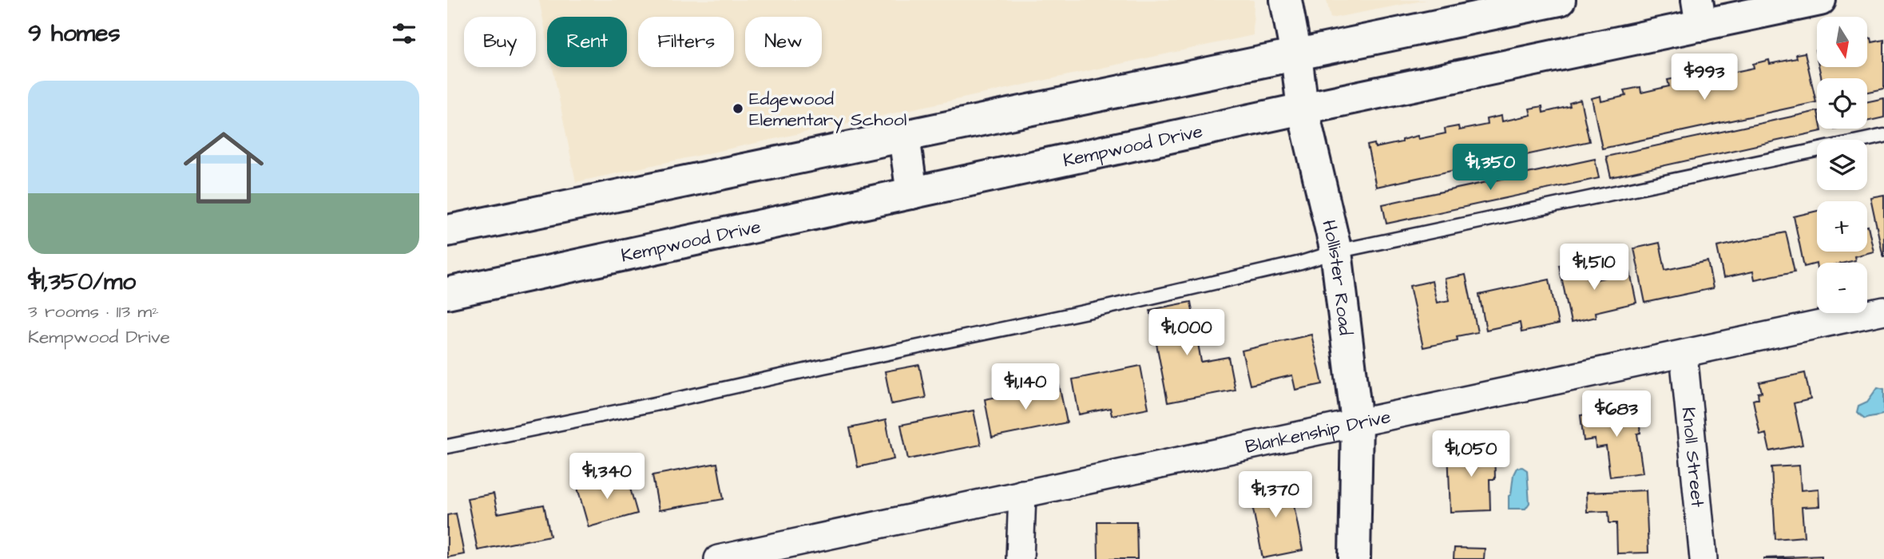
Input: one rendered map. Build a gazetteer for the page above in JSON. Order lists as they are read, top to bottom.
{
  "streets": {
    "main road": ["Kempwood Drive", "Hollister Road"],
    "street": ["Blankenship Drive", "Knoll Street"]
  },
  "crossings": [
    ["Kempwood Drive", "Hollister Road"],
    ["Hollister Road", "Blankenship Drive"],
    ["Blankenship Drive", "Knoll Street"]
  ],
  "places": ["Edgewood Elementary School"],
  "north": "bottom",
  "page": {
    "heading": "9 homes",
    "map_buttons": ["+", "−"],
    "chip": [
      "Buy",
      "Rent",
      "Filters",
      "New"
    ],
    "price": [
      "$993",
      "$1,350",
      "$1,510",
      "$1,000",
      "$1,140",
      "$683",
      "$1,050",
      "$1,340",
      "$1,370"
    ],
    "list": [
      {
        "name": "$1,350/mo",
        "note": "3 rooms · 113 m² · Kempwood Drive"
      }
    ]
  }
}
